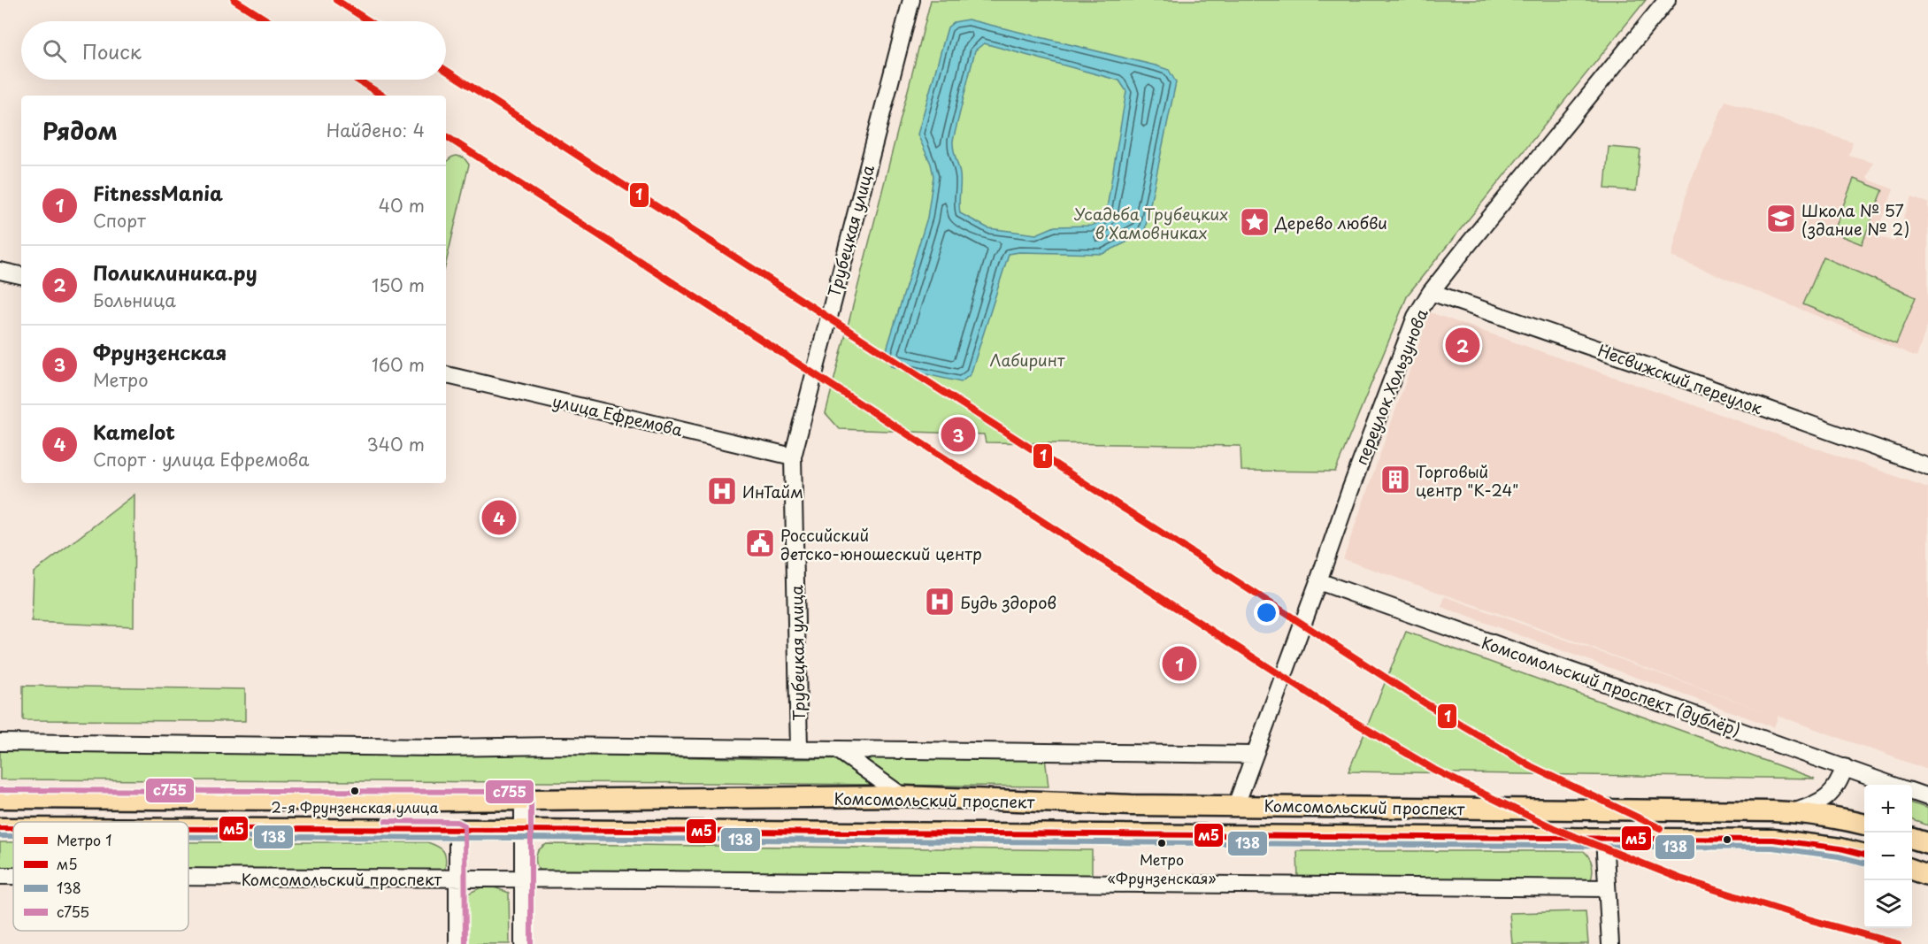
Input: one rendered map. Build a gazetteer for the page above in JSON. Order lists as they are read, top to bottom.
{
  "streets": {
    "main road": ["Комсомольский проспект"],
    "street": [
      "Трубецкая улица",
      "Несвижский переулок",
      "переулок Хользунова",
      "улица Ефремова",
      "Комсомольский проспект (дублёр)"
    ]
  },
  "crossings": [
    ["Трубецкая улица", "улица Ефремова"],
    ["Несвижский переулок", "переулок Хользунова"],
    ["переулок Хользунова", "Комсомольский проспект (дублёр)"],
    ["переулок Хользунова", "Комсомольский проспект"]
  ],
  "parks": ["Усадьба Трубецких в Хамовниках", "Лабиринт"],
  "places": {
    "school or university": ["Школа № 57 (здание № 2)"],
    "place": ["Дерево любви"],
    "building": ["Торговый центр \"К-24\""],
    "hospital": ["ИнТайм", "Будь здоров"],
    "public building": ["Российский детско-юношеский центр"],
    "other": ["2-я Фрунзенская улица", "Метро «Фрунзенская»"]
  },
  "lines": [
    "metro line 1",
    "transit line с755",
    "transit line м5",
    "transit line 138"
  ],
  "legend": [
    "Метро 1",
    "м5",
    "138",
    "с755"
  ],
  "page": {
    "search": "Поиск",
    "heading": ["Рядом", "Найдено: 4"],
    "list": [
      {
        "mark": "1",
        "name": "FitnessMania",
        "note": "Спорт",
        "value": "40 m"
      },
      {
        "mark": "2",
        "name": "Поликлиника.ру",
        "note": "Больница",
        "value": "150 m"
      },
      {
        "mark": "3",
        "name": "Фрунзенская",
        "note": "Метро",
        "value": "160 m"
      },
      {
        "mark": "4",
        "name": "Kamelot",
        "note": "Спорт · улица Ефремова",
        "value": "340 m"
      }
    ],
    "pins": [
      "2",
      "3",
      "4",
      "1"
    ],
    "map_buttons": ["+", "−"]
  }
}
